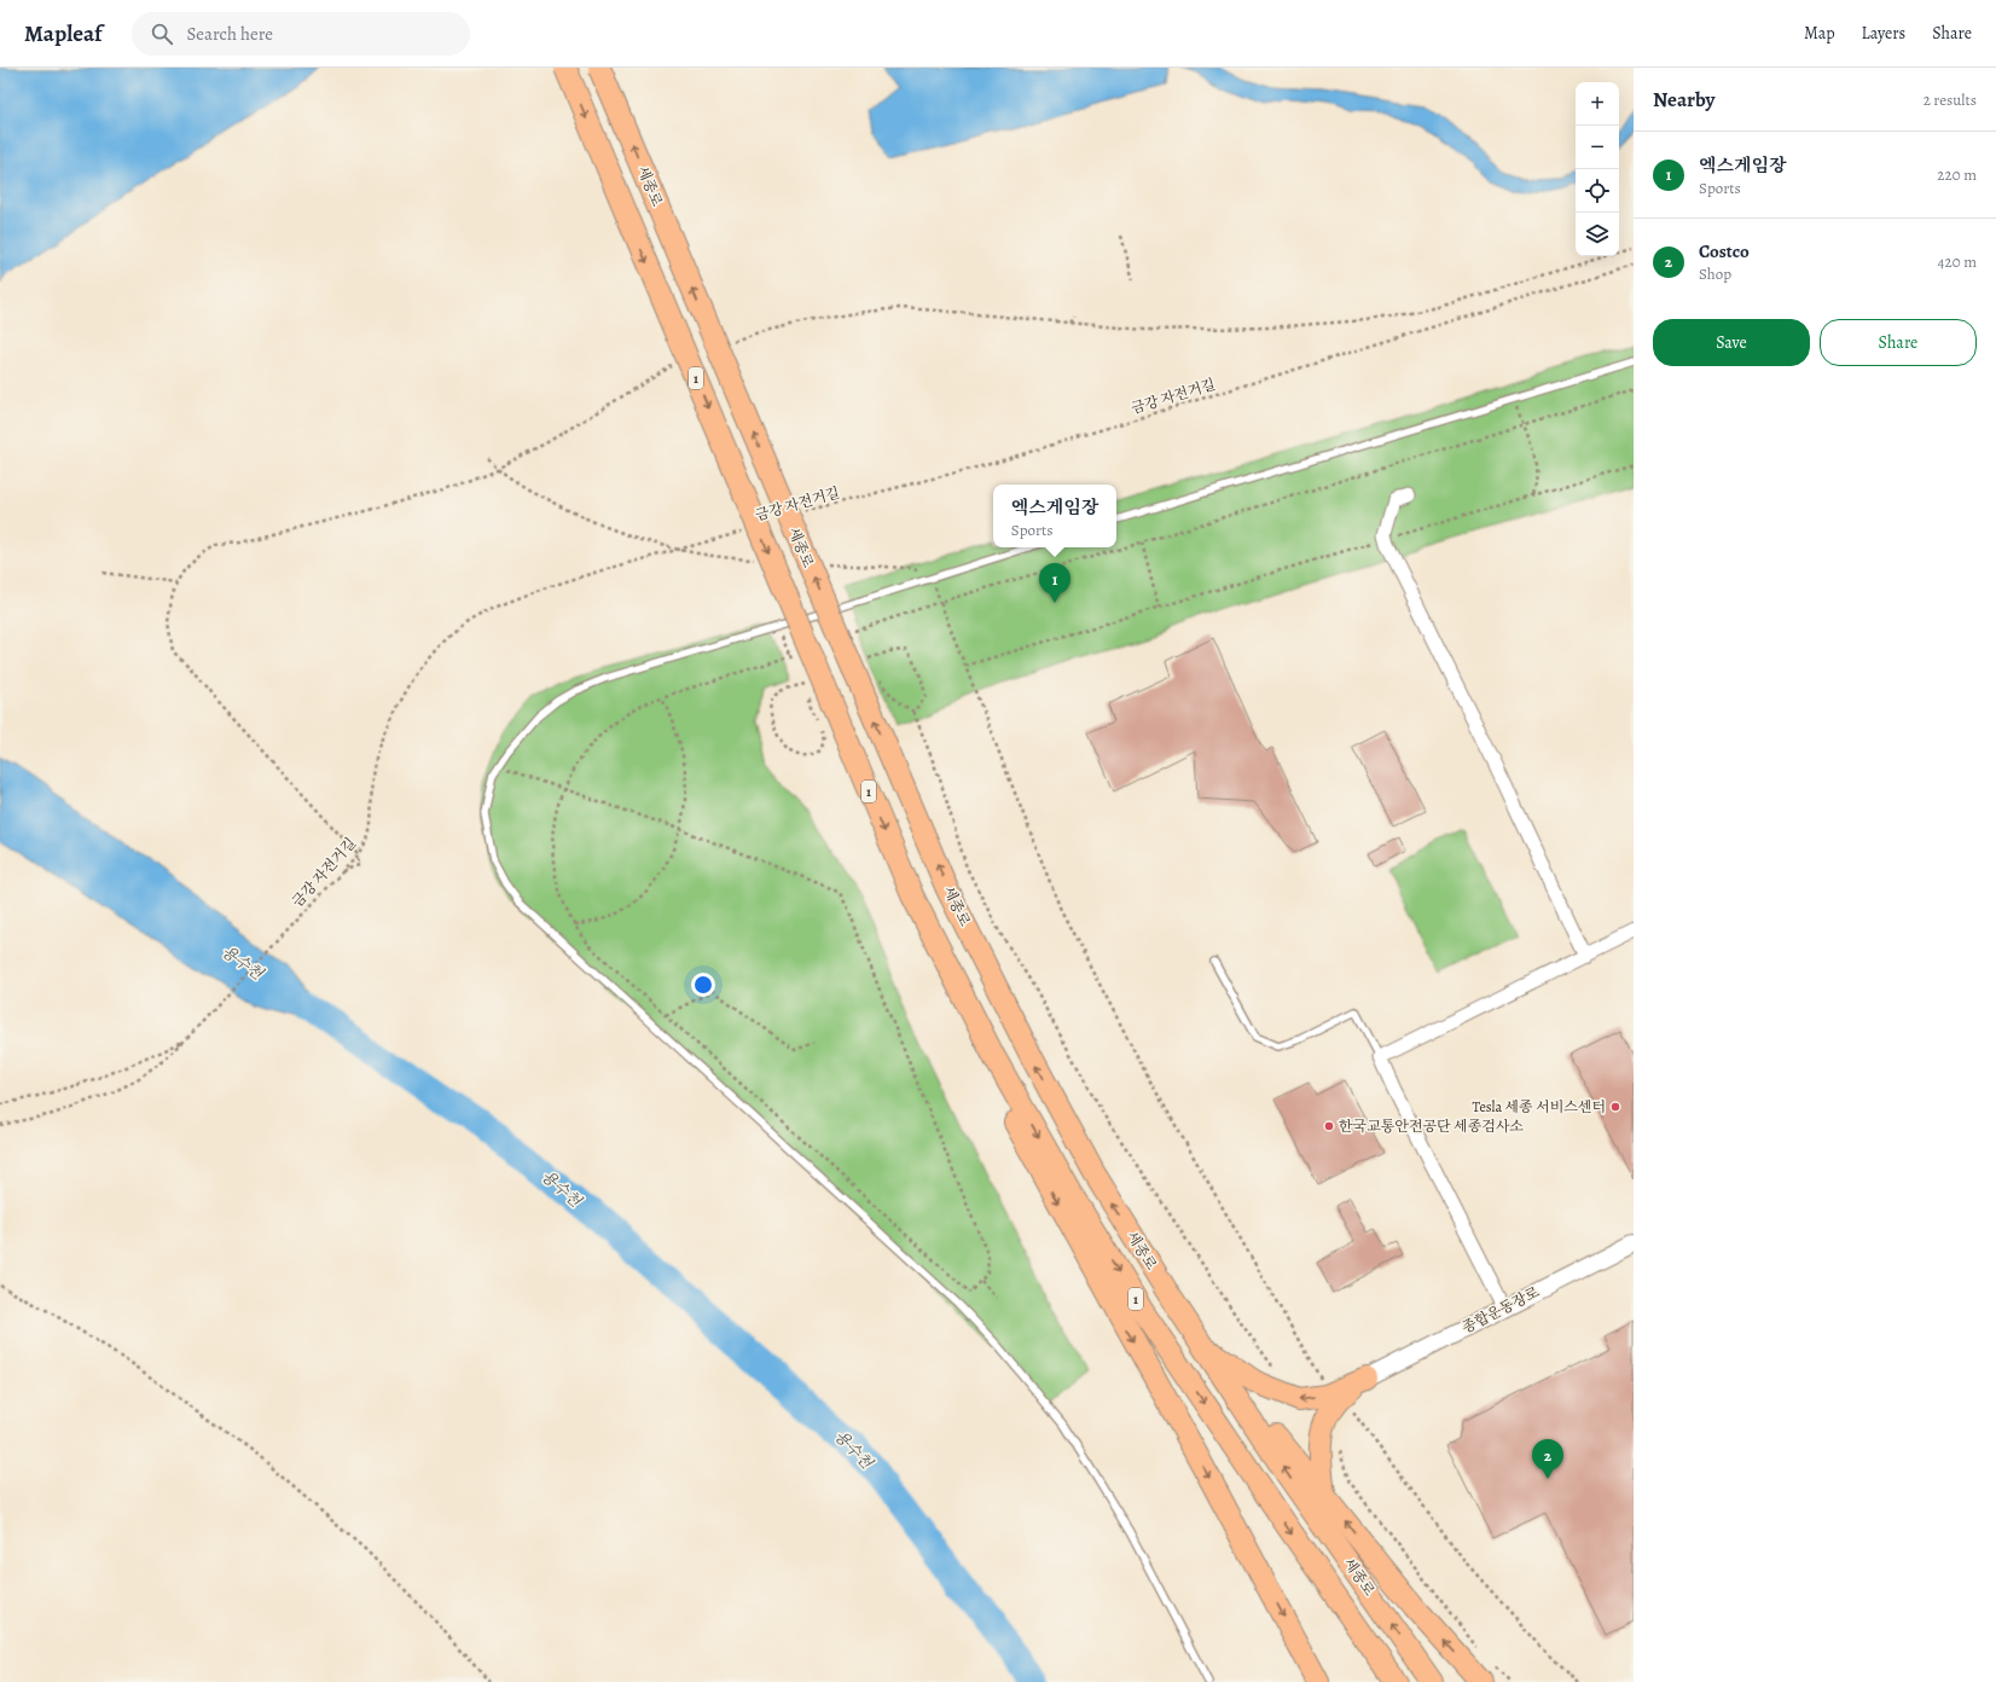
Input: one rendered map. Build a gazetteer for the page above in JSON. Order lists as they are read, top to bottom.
{
  "streets": {
    "highway": ["세종로", "1"],
    "street": ["종합운동장로"],
    "path": ["금강 자전거길"]
  },
  "water": ["용수천"],
  "places": ["Tesla 세종 서비스센터", "한국교통안전공단 세종검사소"],
  "page": {
    "header": "Mapleaf",
    "search": "Search here",
    "nav": ["Map", "Layers", "Share"],
    "heading": ["Nearby", "2 results"],
    "map_buttons": ["+", "−"],
    "list": [
      {
        "mark": "1",
        "name": "엑스게임장",
        "note": "Sports",
        "value": "220 m"
      },
      {
        "mark": "2",
        "name": "Costco",
        "note": "Shop",
        "value": "420 m"
      }
    ],
    "buttons": ["Save", "Share"],
    "popup": ["엑스게임장", "Sports"],
    "pins": ["1", "2"]
  }
}
